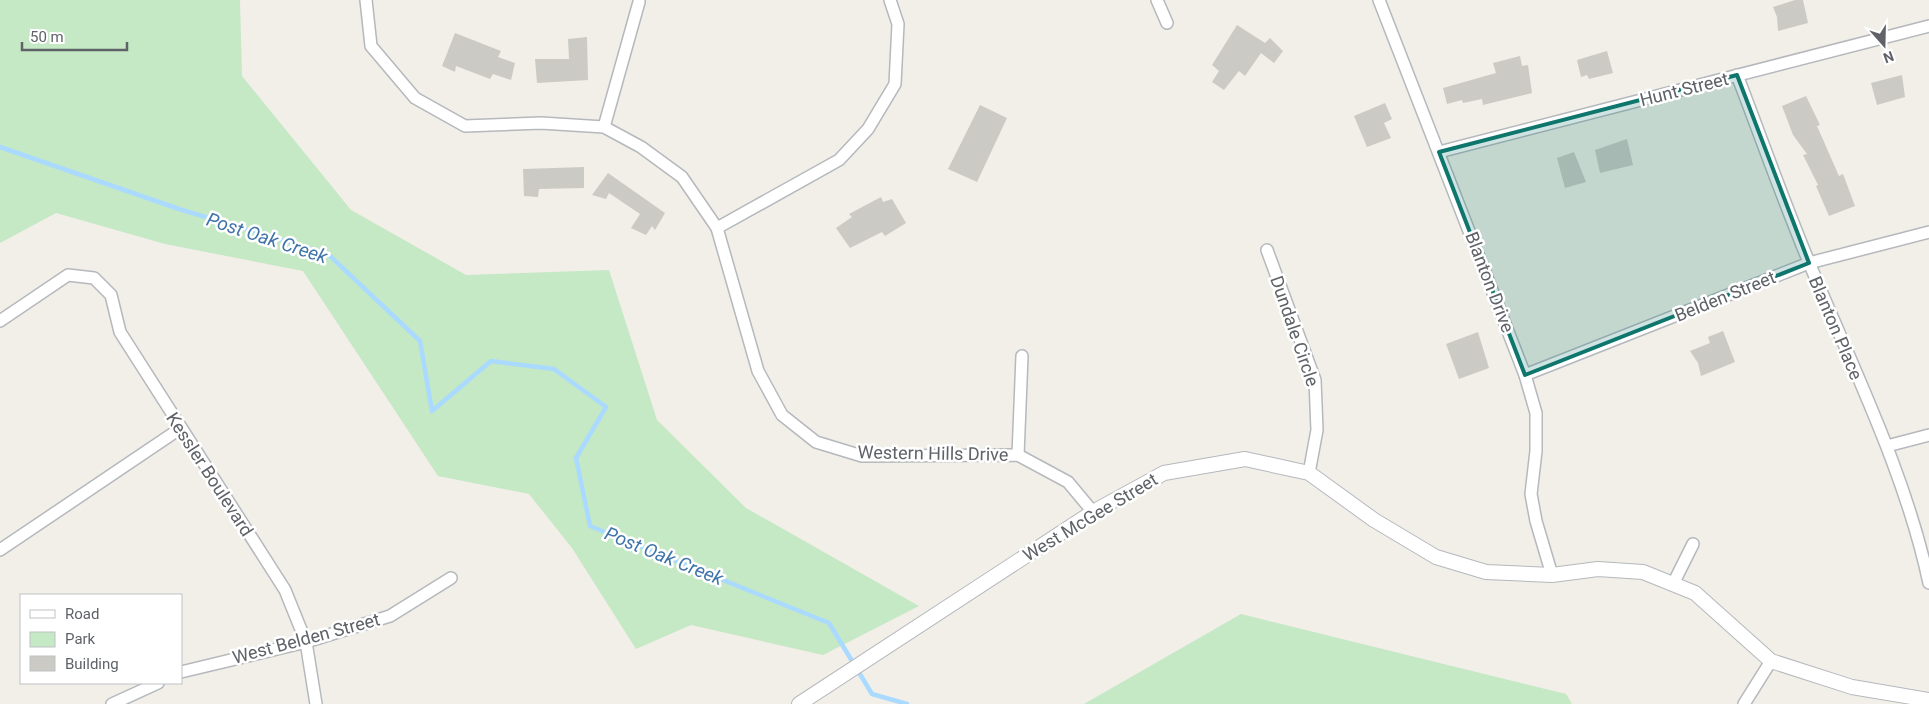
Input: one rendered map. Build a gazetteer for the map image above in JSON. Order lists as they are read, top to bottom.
{
  "streets": {
    "street": [
      "Hunt Street",
      "Blanton Drive",
      "Belden Street",
      "Blanton Place",
      "Dundale Circle",
      "Western Hills Drive",
      "Kessler Boulevard",
      "West McGee Street",
      "West Belden Street"
    ]
  },
  "crossings": [
    ["Hunt Street", "Blanton Drive"],
    ["Hunt Street", "Blanton Place"],
    ["Blanton Drive", "Belden Street"],
    ["Blanton Drive", "West McGee Street"],
    ["Belden Street", "Blanton Place"],
    ["Dundale Circle", "West McGee Street"],
    ["Western Hills Drive", "West McGee Street"],
    ["Kessler Boulevard", "West Belden Street"]
  ],
  "water": ["Post Oak Creek"],
  "legend": ["Road", "Park", "Building"],
  "scale_bar": "50 m",
  "north": "bottom"
}
